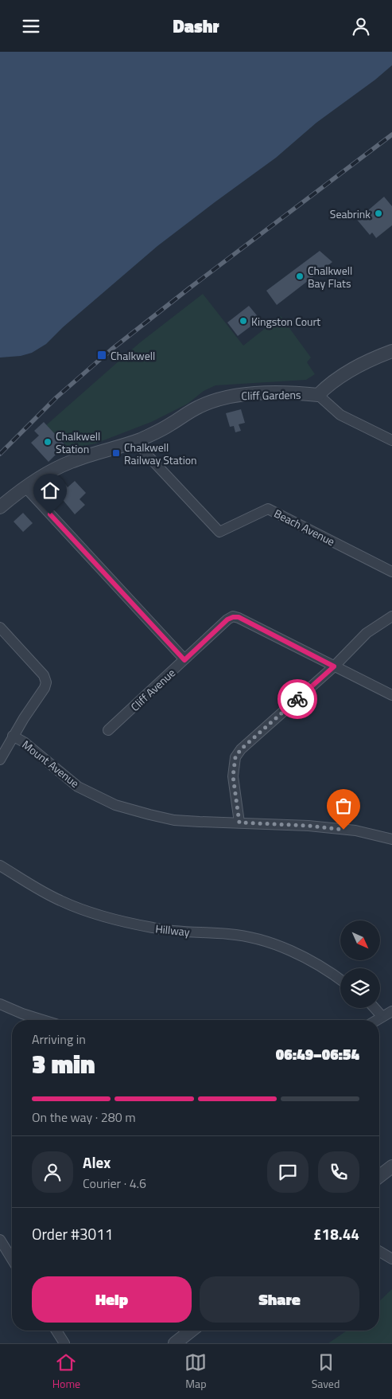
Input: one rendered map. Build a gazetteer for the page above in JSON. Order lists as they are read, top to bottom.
{
  "streets": {
    "street": [
      "Cliff Gardens",
      "Beach Avenue",
      "Cliff Avenue",
      "Mount Avenue",
      "Hillway"
    ]
  },
  "crossings": [
    ["Cliff Gardens", "Beach Avenue"]
  ],
  "places": {
    "other": [
      "Seabrink",
      "Chalkwell Bay Flats",
      "Kingston Court",
      "Chalkwell Station"
    ],
    "transit": ["Chalkwell", "Chalkwell Railway Station"]
  },
  "north": "bottom right",
  "page": {
    "header": "Dashr",
    "heading": ["3 min", "Arriving in", "06:49–06:54"],
    "panel": [
      "Alex",
      "Courier · 4.6",
      "Order #3011",
      "£18.44"
    ],
    "bar": "On the way · 280 m",
    "buttons": ["Help", "Share"],
    "tabs": ["Home", "Map", "Saved"]
  }
}
